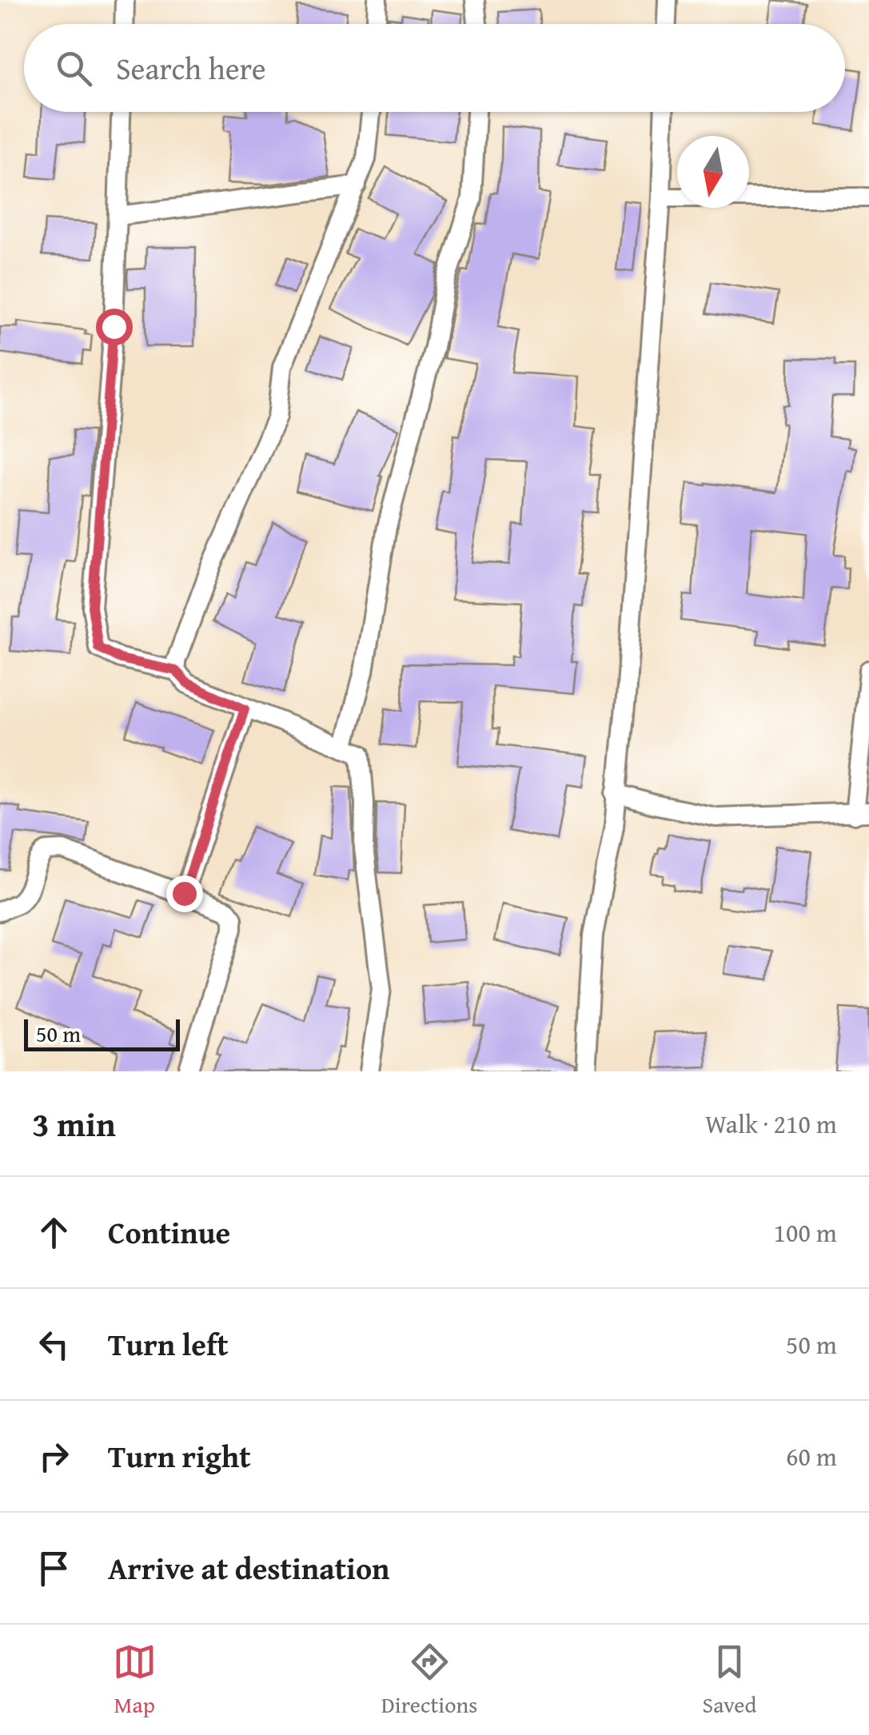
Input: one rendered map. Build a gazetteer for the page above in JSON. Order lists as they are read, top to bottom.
{
  "scale_bar": "50 m",
  "north": "bottom",
  "page": {
    "search": "Search here",
    "scale": "50 m",
    "heading": ["3 min", "Walk · 210 m"],
    "list": [
      ["Continue", "100 m"],
      ["Turn left", "50 m"],
      ["Turn right", "60 m"],
      "Arrive at destination"
    ],
    "nav": ["Map", "Directions", "Saved"]
  }
}
